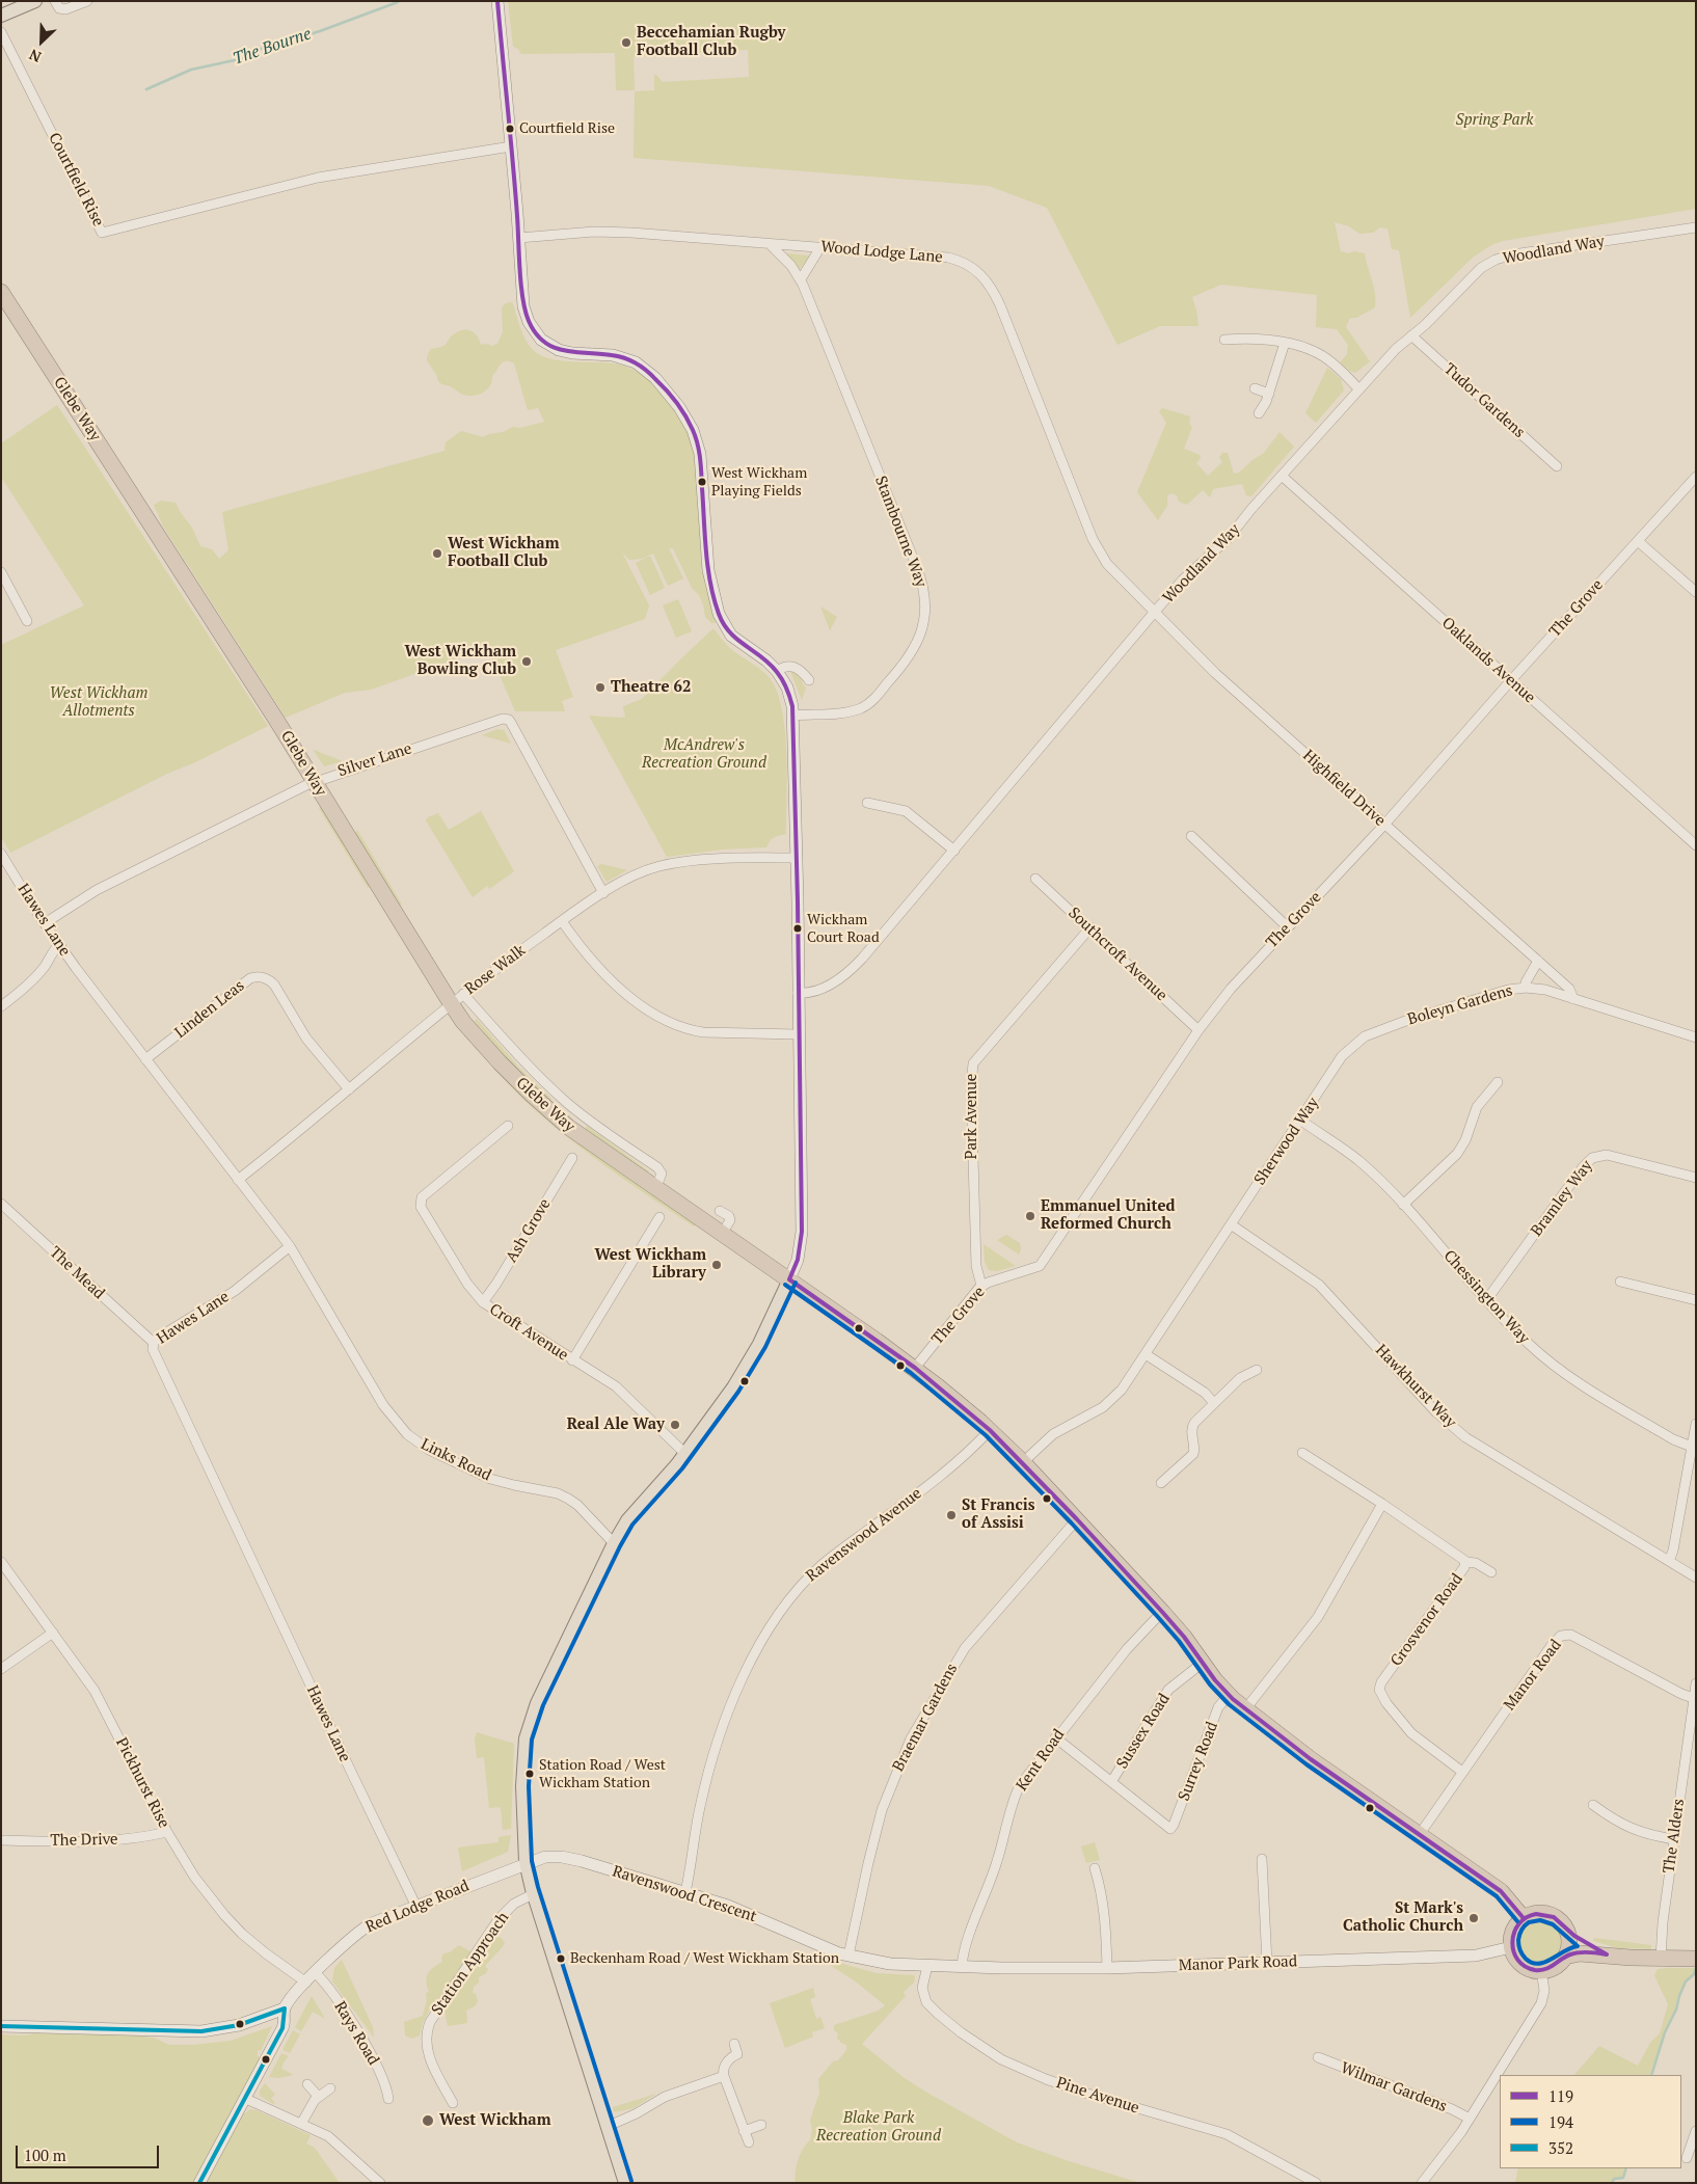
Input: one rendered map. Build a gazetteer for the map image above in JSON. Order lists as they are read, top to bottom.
{
  "streets": {
    "highway": ["Glebe Way"],
    "street": [
      "Courtfield Rise",
      "Woodland Way",
      "Wood Lodge Lane",
      "Tudor Gardens",
      "Stambourne Way",
      "The Grove",
      "Oaklands Avenue",
      "Silver Lane",
      "Highfield Drive",
      "Hawes Lane",
      "Southcroft Avenue",
      "Rose Walk",
      "Boleyn Gardens",
      "Linden Leas",
      "Park Avenue",
      "Sherwood Way",
      "Bramley Way",
      "Ash Grove",
      "The Mead",
      "Chessington Way",
      "Croft Avenue",
      "Hawkhurst Way",
      "Links Road",
      "Ravenswood Avenue",
      "Grosvenor Road",
      "Manor Road",
      "Braemar Gardens",
      "Sussex Road",
      "Kent Road",
      "Surrey Road",
      "Pickhurst Rise",
      "The Alders",
      "The Drive",
      "Ravenswood Crescent",
      "Red Lodge Road",
      "Station Approach",
      "Manor Park Road",
      "Rays Road",
      "Wilmar Gardens",
      "Pine Avenue"
    ]
  },
  "crossings": [
    ["Woodland Way", "Wood Lodge Lane"],
    ["Woodland Way", "Tudor Gardens"],
    ["Woodland Way", "Oaklands Avenue"],
    ["Woodland Way", "Highfield Drive"],
    ["Wood Lodge Lane", "Stambourne Way"],
    ["Wood Lodge Lane", "Highfield Drive"],
    ["Glebe Way", "The Grove"],
    ["Glebe Way", "Silver Lane"],
    ["Glebe Way", "Rose Walk"],
    ["Glebe Way", "Sherwood Way"],
    ["Glebe Way", "Ravenswood Avenue"],
    ["Glebe Way", "Manor Road"],
    ["Glebe Way", "Braemar Gardens"],
    ["Glebe Way", "Sussex Road"],
    ["Glebe Way", "Kent Road"],
    ["Glebe Way", "Surrey Road"],
    ["Glebe Way", "Manor Park Road"],
    ["The Grove", "Oaklands Avenue"],
    ["The Grove", "Highfield Drive"],
    ["The Grove", "Southcroft Avenue"],
    ["The Grove", "Park Avenue"],
    ["Silver Lane", "Hawes Lane"],
    ["Silver Lane", "Rose Walk"],
    ["Highfield Drive", "Boleyn Gardens"],
    ["Hawes Lane", "Rose Walk"],
    ["Hawes Lane", "Linden Leas"],
    ["Hawes Lane", "The Mead"],
    ["Hawes Lane", "Links Road"],
    ["Hawes Lane", "Red Lodge Road"],
    ["Southcroft Avenue", "Park Avenue"],
    ["Rose Walk", "Linden Leas"],
    ["Boleyn Gardens", "Sherwood Way"],
    ["Sherwood Way", "Chessington Way"],
    ["Sherwood Way", "Hawkhurst Way"],
    ["Bramley Way", "Chessington Way"],
    ["Ash Grove", "Croft Avenue"],
    ["Ravenswood Avenue", "Ravenswood Crescent"],
    ["Grosvenor Road", "Manor Road"],
    ["Manor Road", "The Alders"],
    ["Braemar Gardens", "Ravenswood Crescent"],
    ["Sussex Road", "Surrey Road"],
    ["Kent Road", "Ravenswood Crescent"],
    ["Kent Road", "Manor Park Road"],
    ["Pickhurst Rise", "The Drive"],
    ["Pickhurst Rise", "Red Lodge Road"],
    ["Ravenswood Crescent", "Red Lodge Road"],
    ["Ravenswood Crescent", "Manor Park Road"],
    ["Ravenswood Crescent", "Pine Avenue"],
    ["Red Lodge Road", "Rays Road"]
  ],
  "water": ["The Bourne"],
  "parks": [
    "Spring Park",
    "West Wickham Allotments",
    "McAndrew's Recreation Ground",
    "Blake Park Recreation Ground"
  ],
  "places": [
    "Beccehamian Rugby Football Club",
    "Courtfield Rise",
    "West Wickham Playing Fields",
    "West Wickham Football Club",
    "West Wickham Bowling Club",
    "Theatre 62",
    "Wickham Court Road",
    "Emmanuel United Reformed Church",
    "West Wickham Library",
    "Real Ale Way",
    "St Francis of Assisi",
    "Station Road / West Wickham Station",
    "St Mark's Catholic Church",
    "Beckenham Road / West Wickham Station",
    "West Wickham"
  ],
  "lines": ["transit line 119", "transit line 194", "transit line 352"],
  "legend": ["119", "194", "352"],
  "scale_bar": "100 m",
  "north": "bottom left"
}
